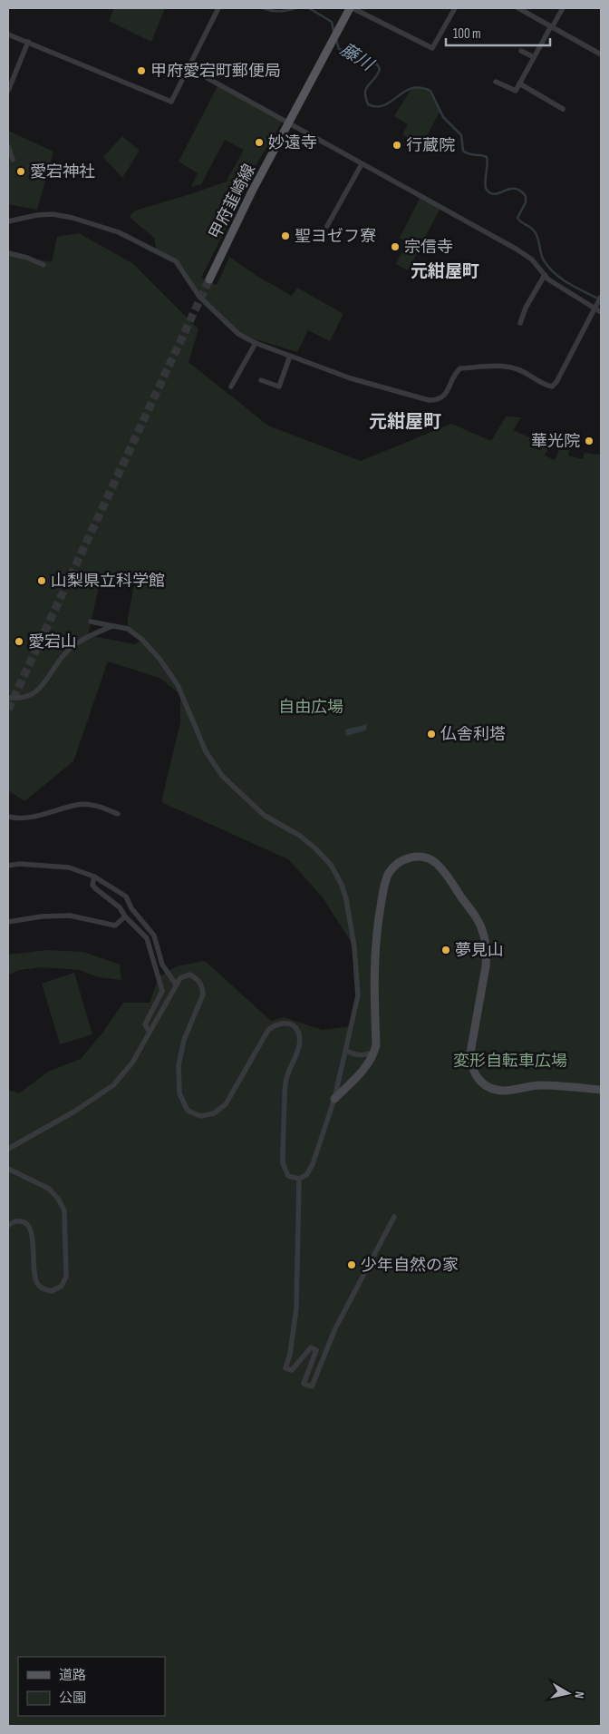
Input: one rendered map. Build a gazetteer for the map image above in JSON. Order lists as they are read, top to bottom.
{
  "streets": {
    "main road": ["甲府韮崎線"]
  },
  "districts": ["元紺屋町", "元紺屋町"],
  "water": ["藤川"],
  "parks": ["自由広場", "変形自転車広場"],
  "places": [
    "甲府愛宕町郵便局",
    "妙遠寺",
    "行蔵院",
    "愛宕神社",
    "聖ヨゼフ寮",
    "宗信寺",
    "華光院",
    "山梨県立科学館",
    "愛宕山",
    "仏舎利塔",
    "夢見山",
    "少年自然の家"
  ],
  "legend": ["道路", "公園"],
  "scale_bar": "100 m",
  "north": "right"
}
